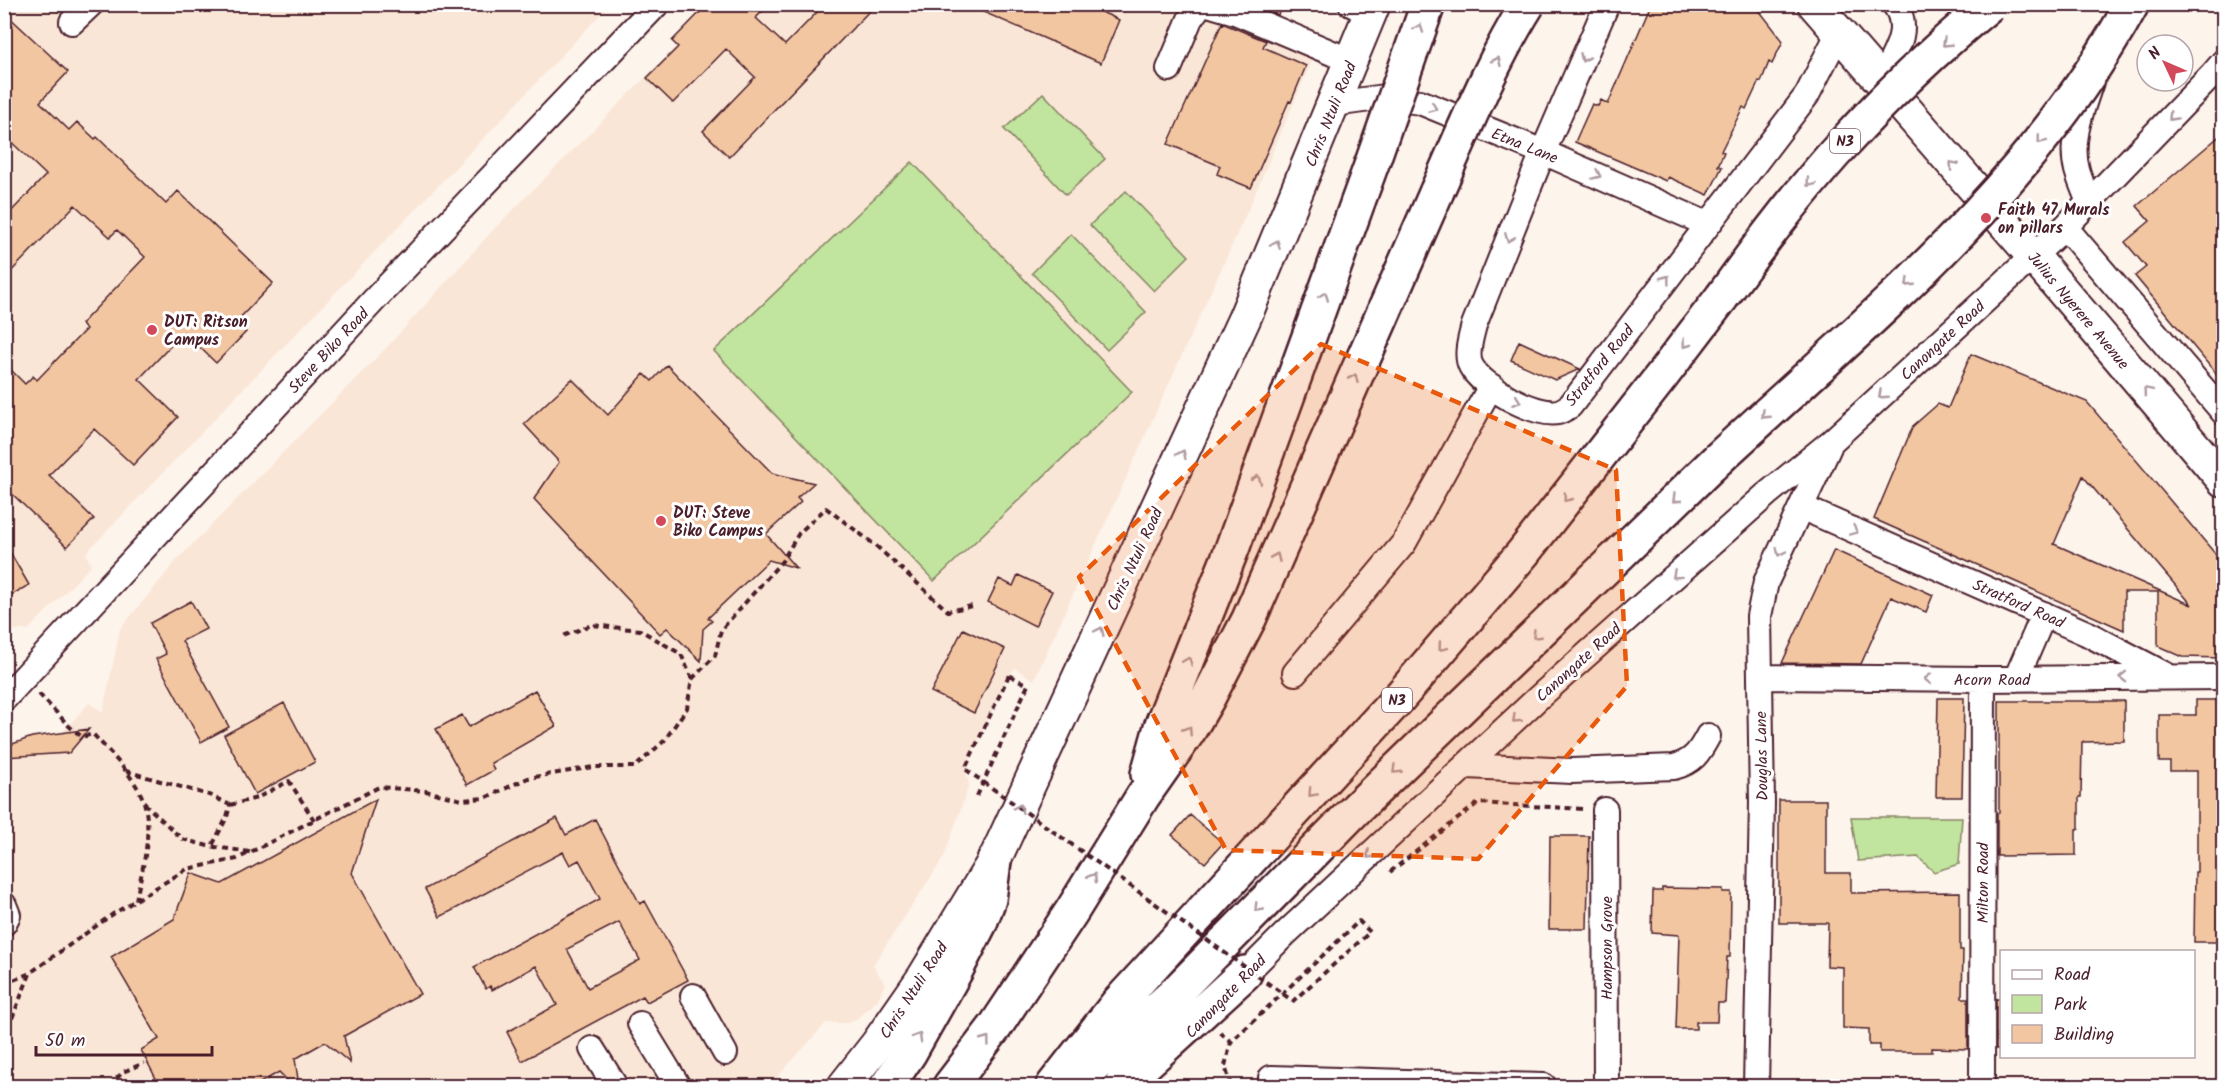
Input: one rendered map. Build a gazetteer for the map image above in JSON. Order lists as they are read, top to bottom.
{
  "streets": {
    "highway": ["N3"],
    "main road": ["Chris Ntuli Road", "Julius Nyerere Avenue"],
    "street": [
      "Etna Lane",
      "Canongate Road",
      "Steve Biko Road",
      "Stratford Road",
      "Acorn Road",
      "Douglas Lane",
      "Milton Road",
      "Hampson Grove"
    ]
  },
  "crossings": [
    ["Chris Ntuli Road", "Etna Lane"],
    ["Etna Lane", "Stratford Road"],
    ["Julius Nyerere Avenue", "Canongate Road"],
    ["Julius Nyerere Avenue", "Stratford Road"],
    ["Canongate Road", "Douglas Lane"],
    ["Stratford Road", "Acorn Road"],
    ["Stratford Road", "Douglas Lane"],
    ["Acorn Road", "Douglas Lane"],
    ["Acorn Road", "Milton Road"]
  ],
  "one_way": [
    "Chris Ntuli Road",
    "Etna Lane",
    "Julius Nyerere Avenue",
    "Canongate Road",
    "Acorn Road"
  ],
  "places": ["Faith 47 Murals on pillars", "DUT: Ritson Campus", "DUT: Steve Biko Campus"],
  "legend": ["Road", "Park", "Building"],
  "scale_bar": "50 m",
  "north": "top left"
}
